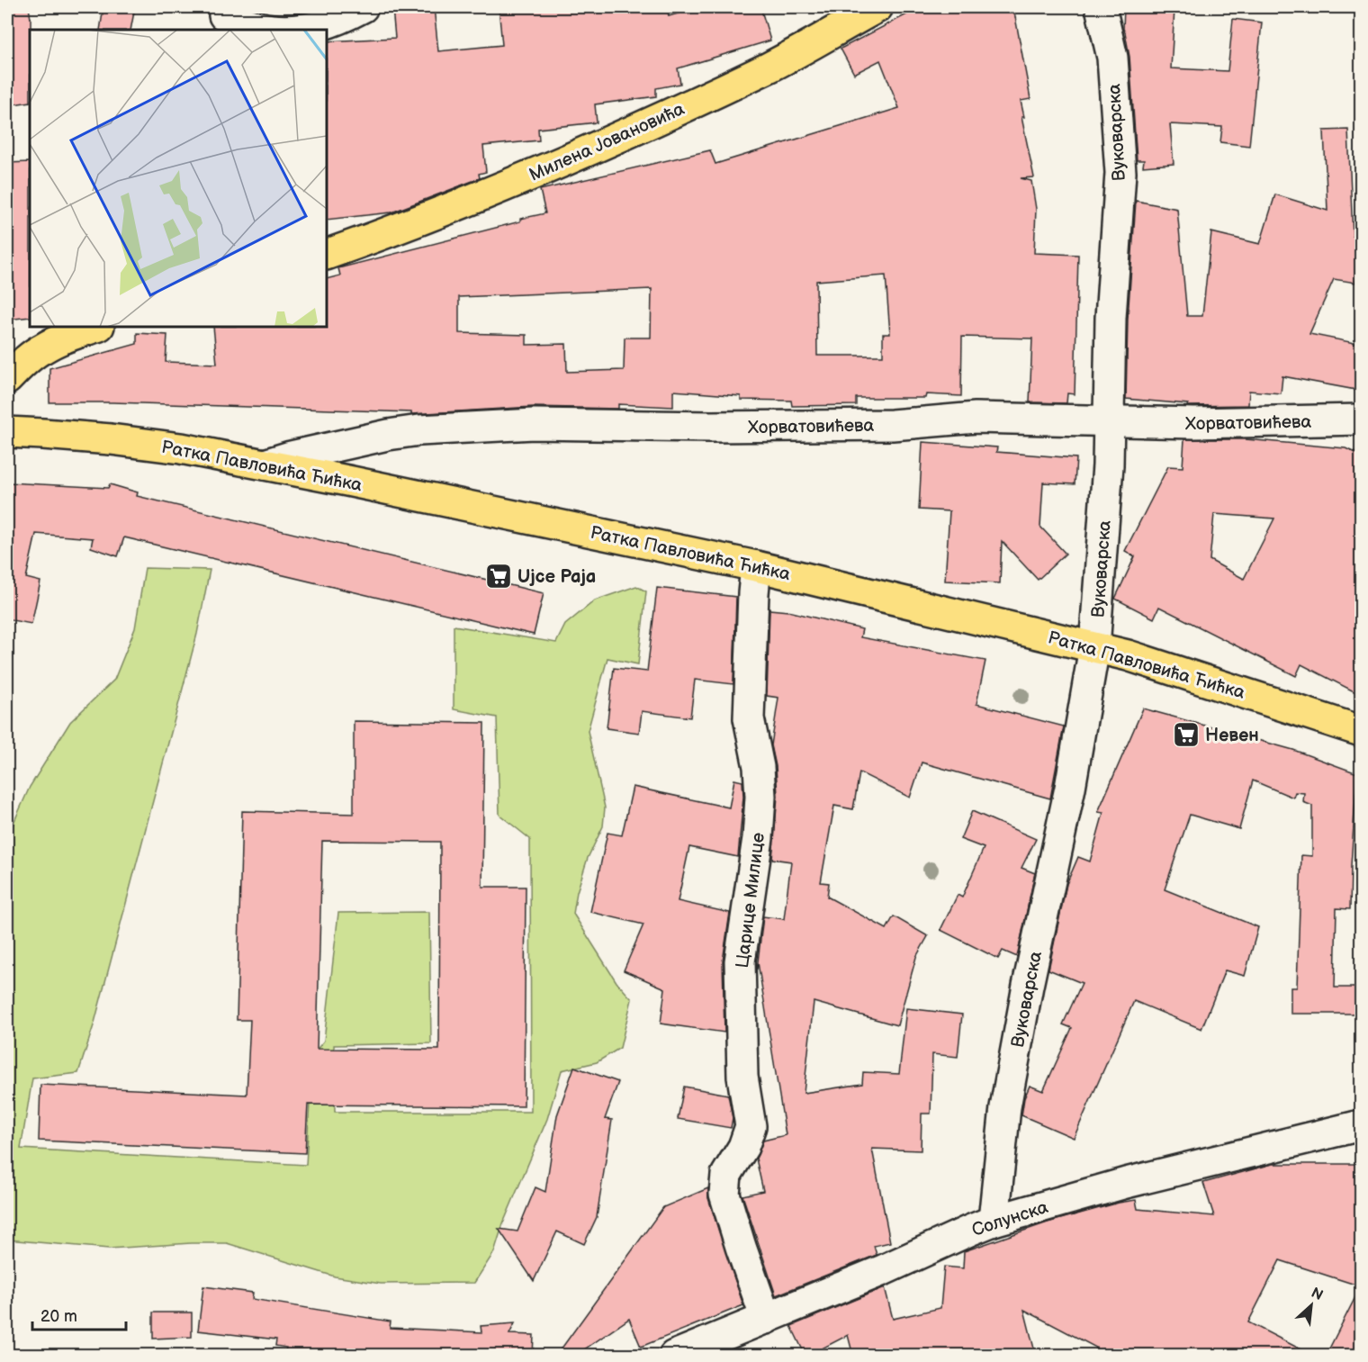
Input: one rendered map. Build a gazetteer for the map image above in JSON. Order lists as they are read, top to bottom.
{
  "streets": {
    "main road": ["Милена Јовановића", "Ратка Павловића Ћићка"],
    "street": [
      "Вуковарска",
      "Хорватовићева",
      "Царице Милице",
      "Солунска"
    ]
  },
  "crossings": [
    ["Вуковарска", "Хорватовићева"],
    ["Вуковарска", "Ратка Павловића Ћићка"],
    ["Вуковарска", "Солунска"],
    ["Хорватовићева", "Ратка Павловића Ћићка"],
    ["Ратка Павловића Ћићка", "Царице Милице"],
    ["Царице Милице", "Солунска"]
  ],
  "places": {
    "supermarket": ["Ujce Paja", "Невен"]
  },
  "scale_bar": "20 m",
  "north": "top right"
}
